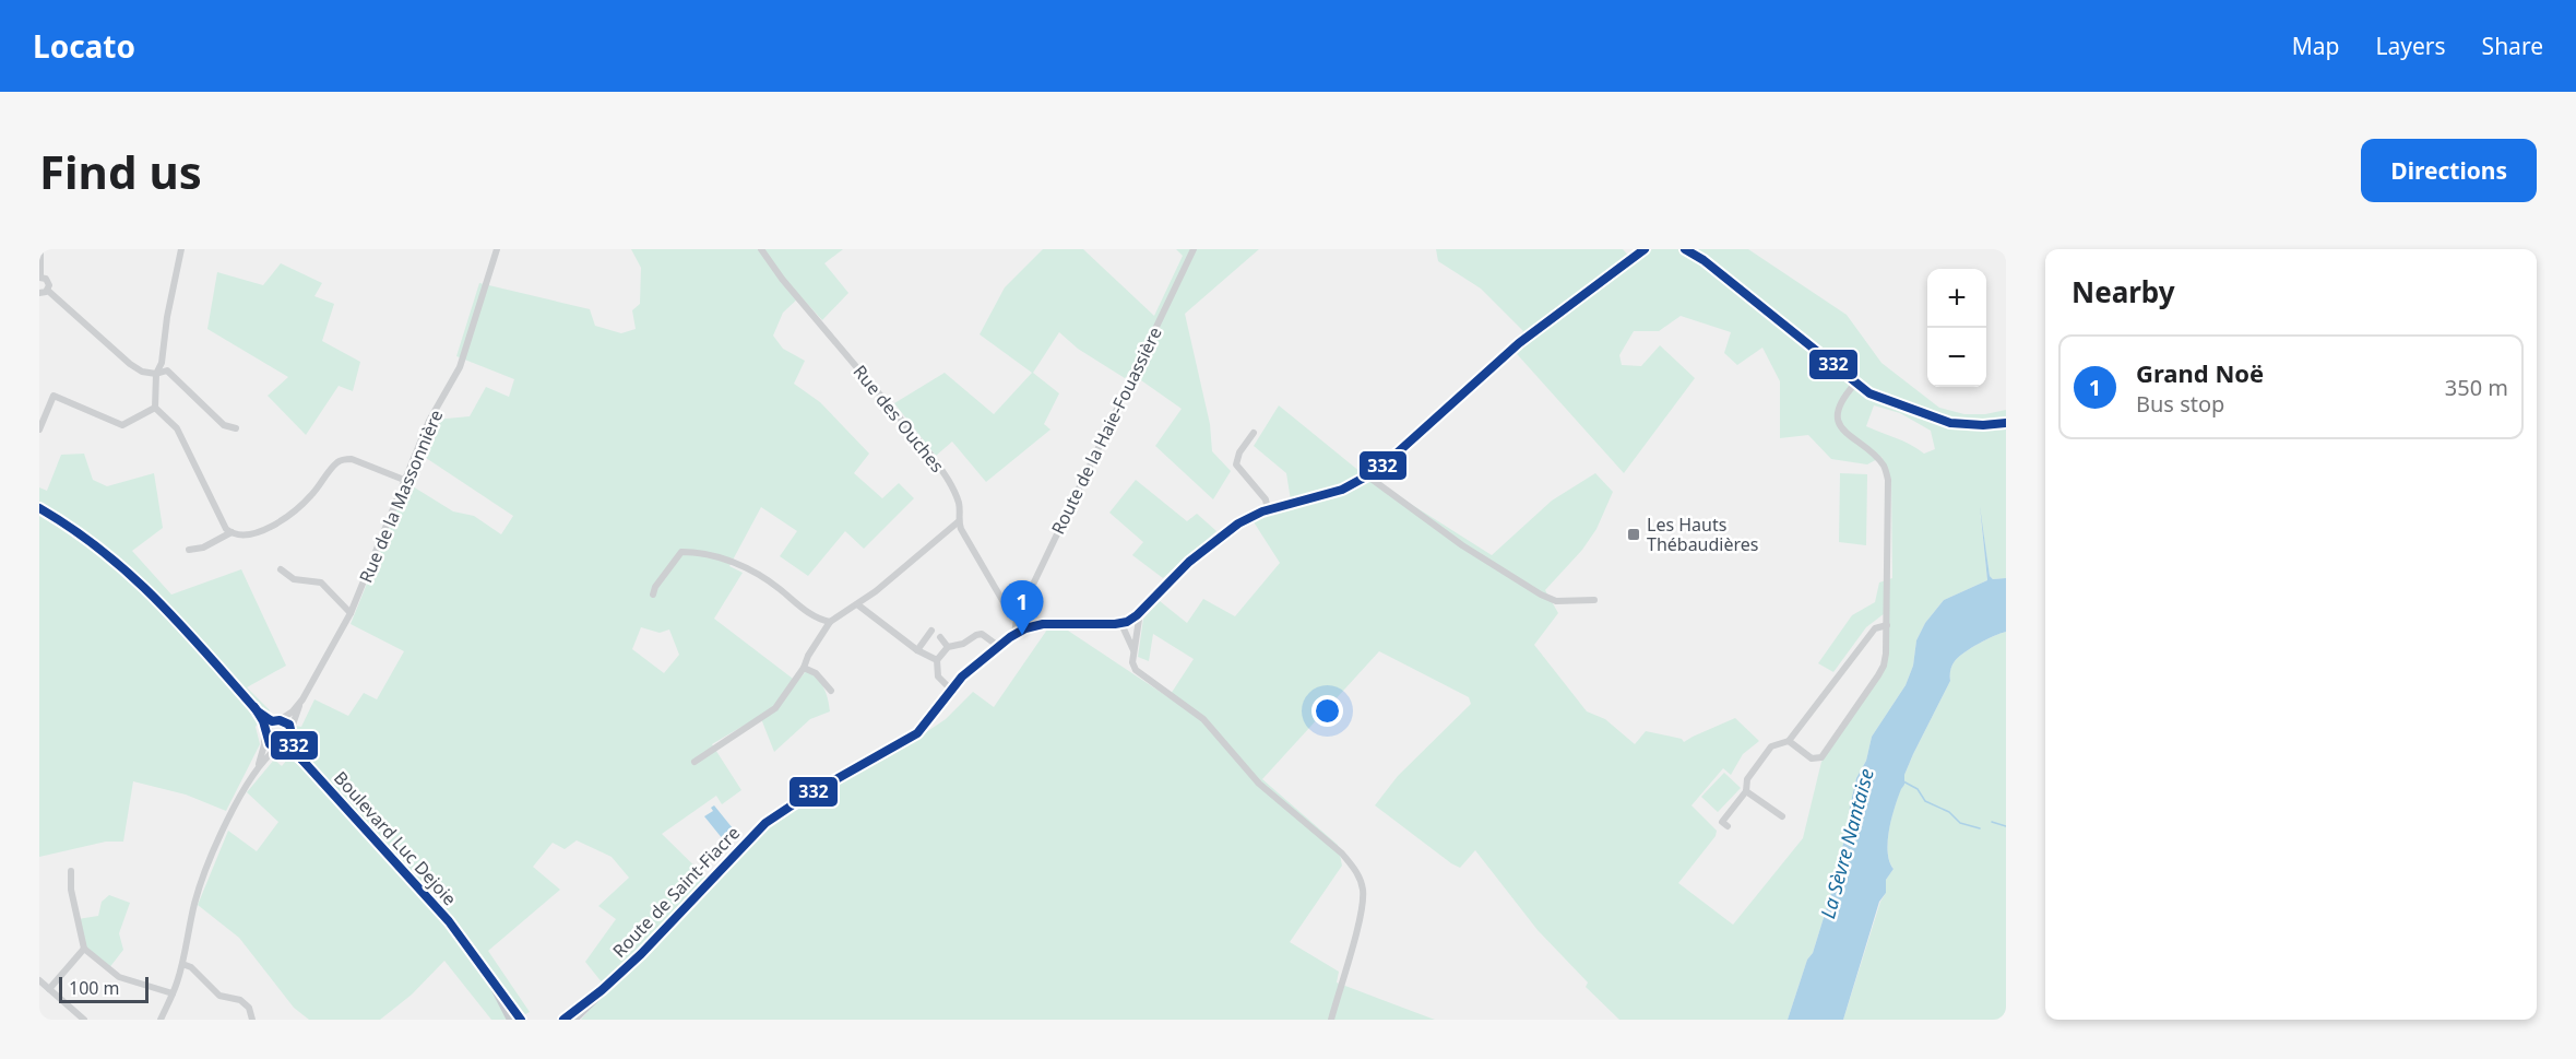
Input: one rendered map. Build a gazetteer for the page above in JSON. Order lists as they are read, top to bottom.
{
  "streets": {
    "main road": ["Boulevard Luc Dejoie", "Route de Saint-Fiacre"],
    "street": ["Rue des Ouches", "Route de la Haie-Fouassière", "Rue de la Massonnière"]
  },
  "crossings": [
    ["Rue des Ouches", "Route de la Haie-Fouassière"],
    ["Route de la Haie-Fouassière", "Route de Saint-Fiacre"]
  ],
  "water": ["La Sèvre Nantaise"],
  "places": {
    "transit": ["Les Hauts Thébaudières"]
  },
  "lines": ["transit line 332"],
  "scale_bar": "100 m",
  "page": {
    "header": "Locato",
    "nav": ["Map", "Layers", "Share"],
    "buttons": "Directions",
    "title": "Find us",
    "heading": "Nearby",
    "map_buttons": ["+", "−"],
    "list": [
      {
        "mark": "1",
        "name": "Grand Noë",
        "note": "Bus stop",
        "value": "350 m"
      }
    ],
    "pins": "1",
    "scale": "100 m"
  }
}
